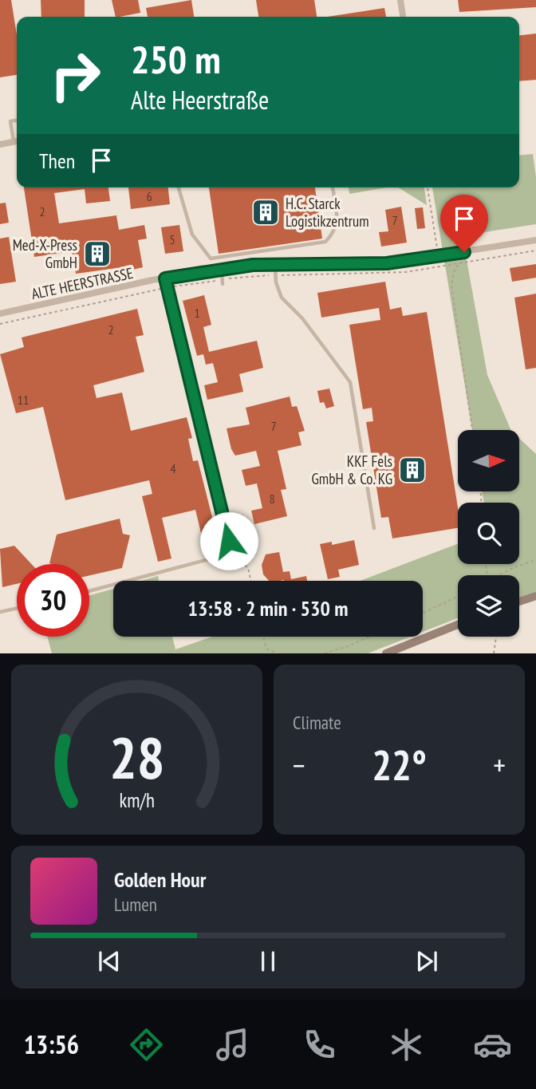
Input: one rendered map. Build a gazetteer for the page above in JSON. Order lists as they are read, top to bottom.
{
  "streets": {
    "street": ["ALTE HEERSTRASSE"]
  },
  "places": {
    "building": ["H.C. Starck Logistikzentrum", "Med-X-Press GmbH", "KKF Fels GmbH & Co. KG"]
  },
  "house_numbers": [
    "6",
    "2",
    "7",
    "5",
    "1",
    "2",
    "11",
    "7",
    "4",
    "8"
  ],
  "north": "right",
  "page": {
    "turn": ["250 m", "Alte Heerstraße"],
    "then": "Then",
    "limit": "30",
    "trip": "13:58 · 2 min · 530 m",
    "tile": "Climate",
    "heat": ["−", "22°", "+"],
    "song": ["Golden Hour", "Lumen"],
    "tabs": "13:56",
    "gauge": ["28", "km/h"]
  }
}
